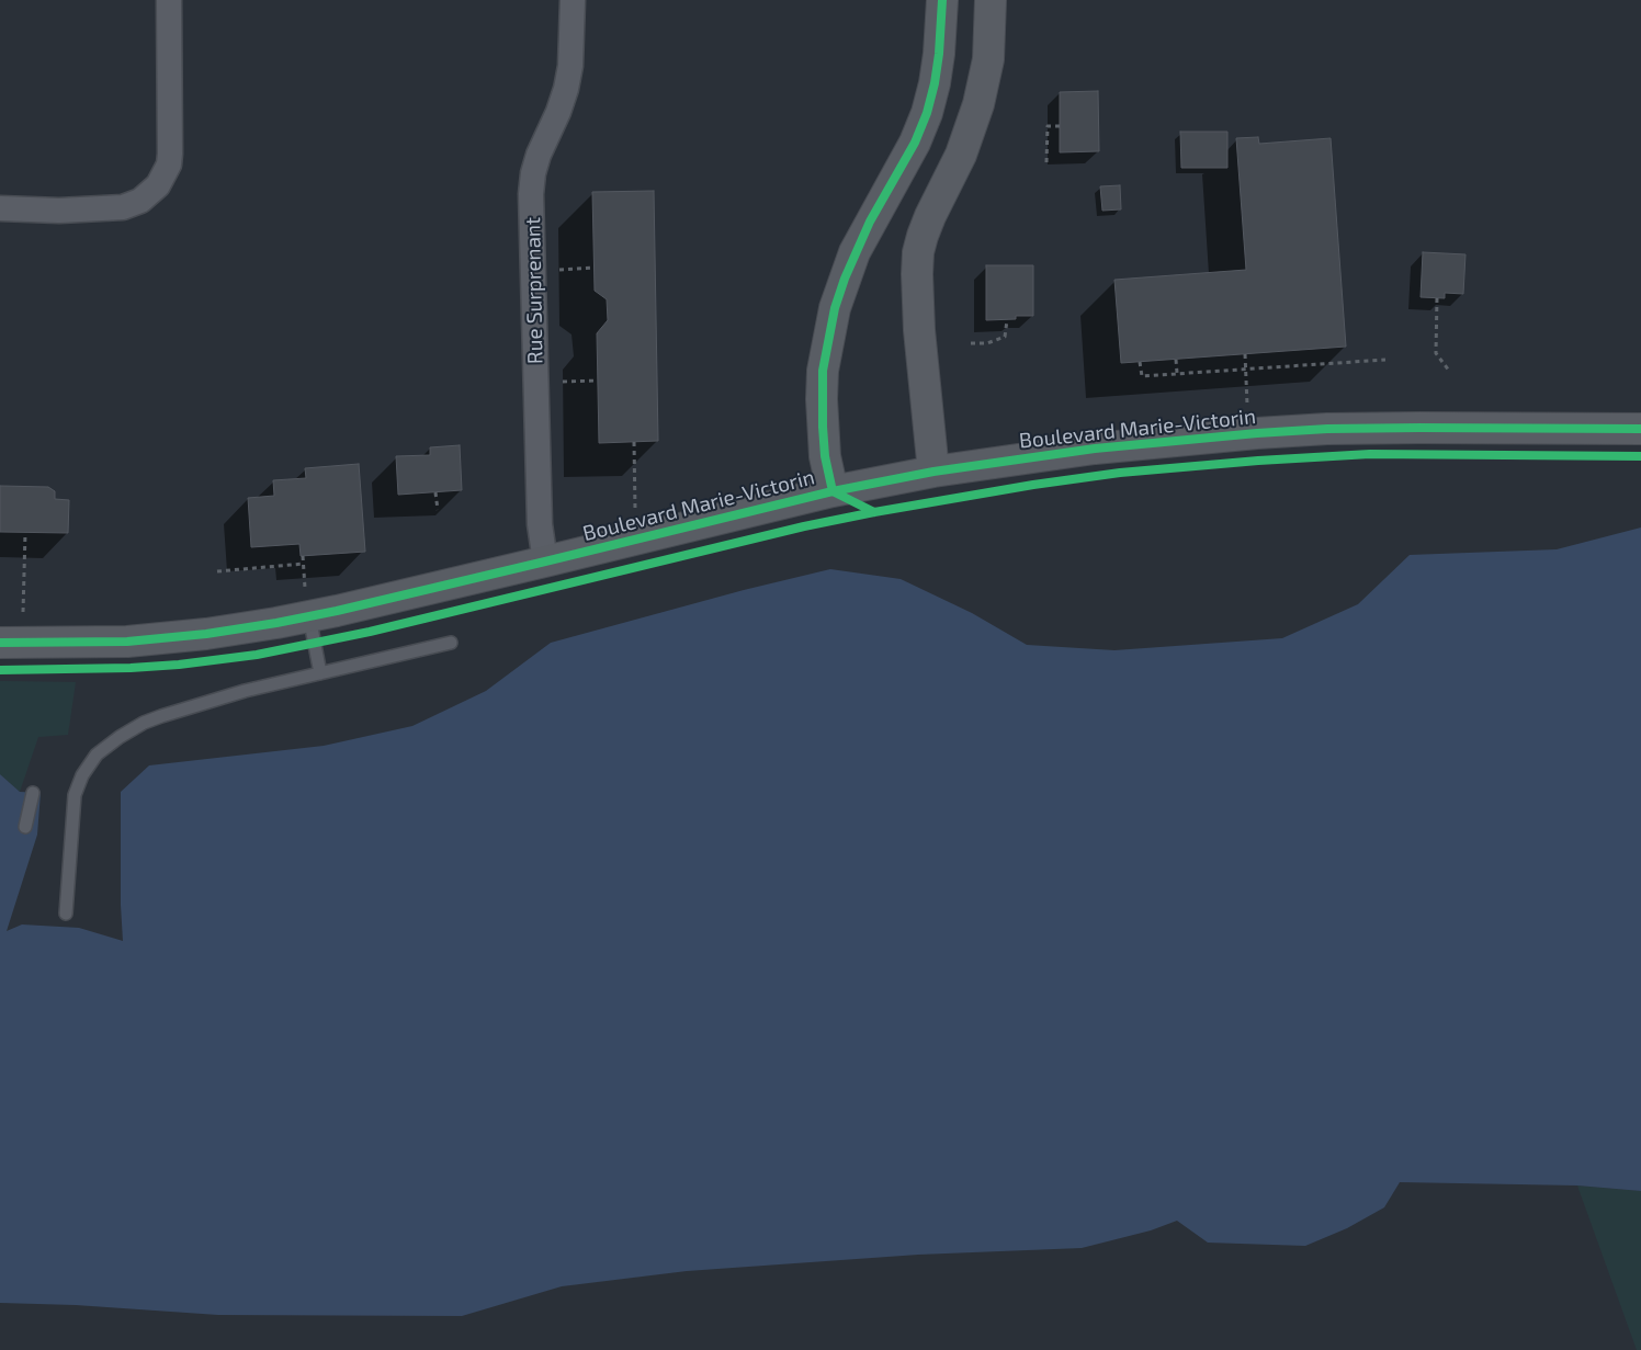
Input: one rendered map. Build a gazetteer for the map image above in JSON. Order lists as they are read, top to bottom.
{
  "streets": {
    "street": ["Rue Surprenant", "Boulevard Marie-Victorin"]
  },
  "crossings": [
    ["Rue Surprenant", "Boulevard Marie-Victorin"]
  ]
}
